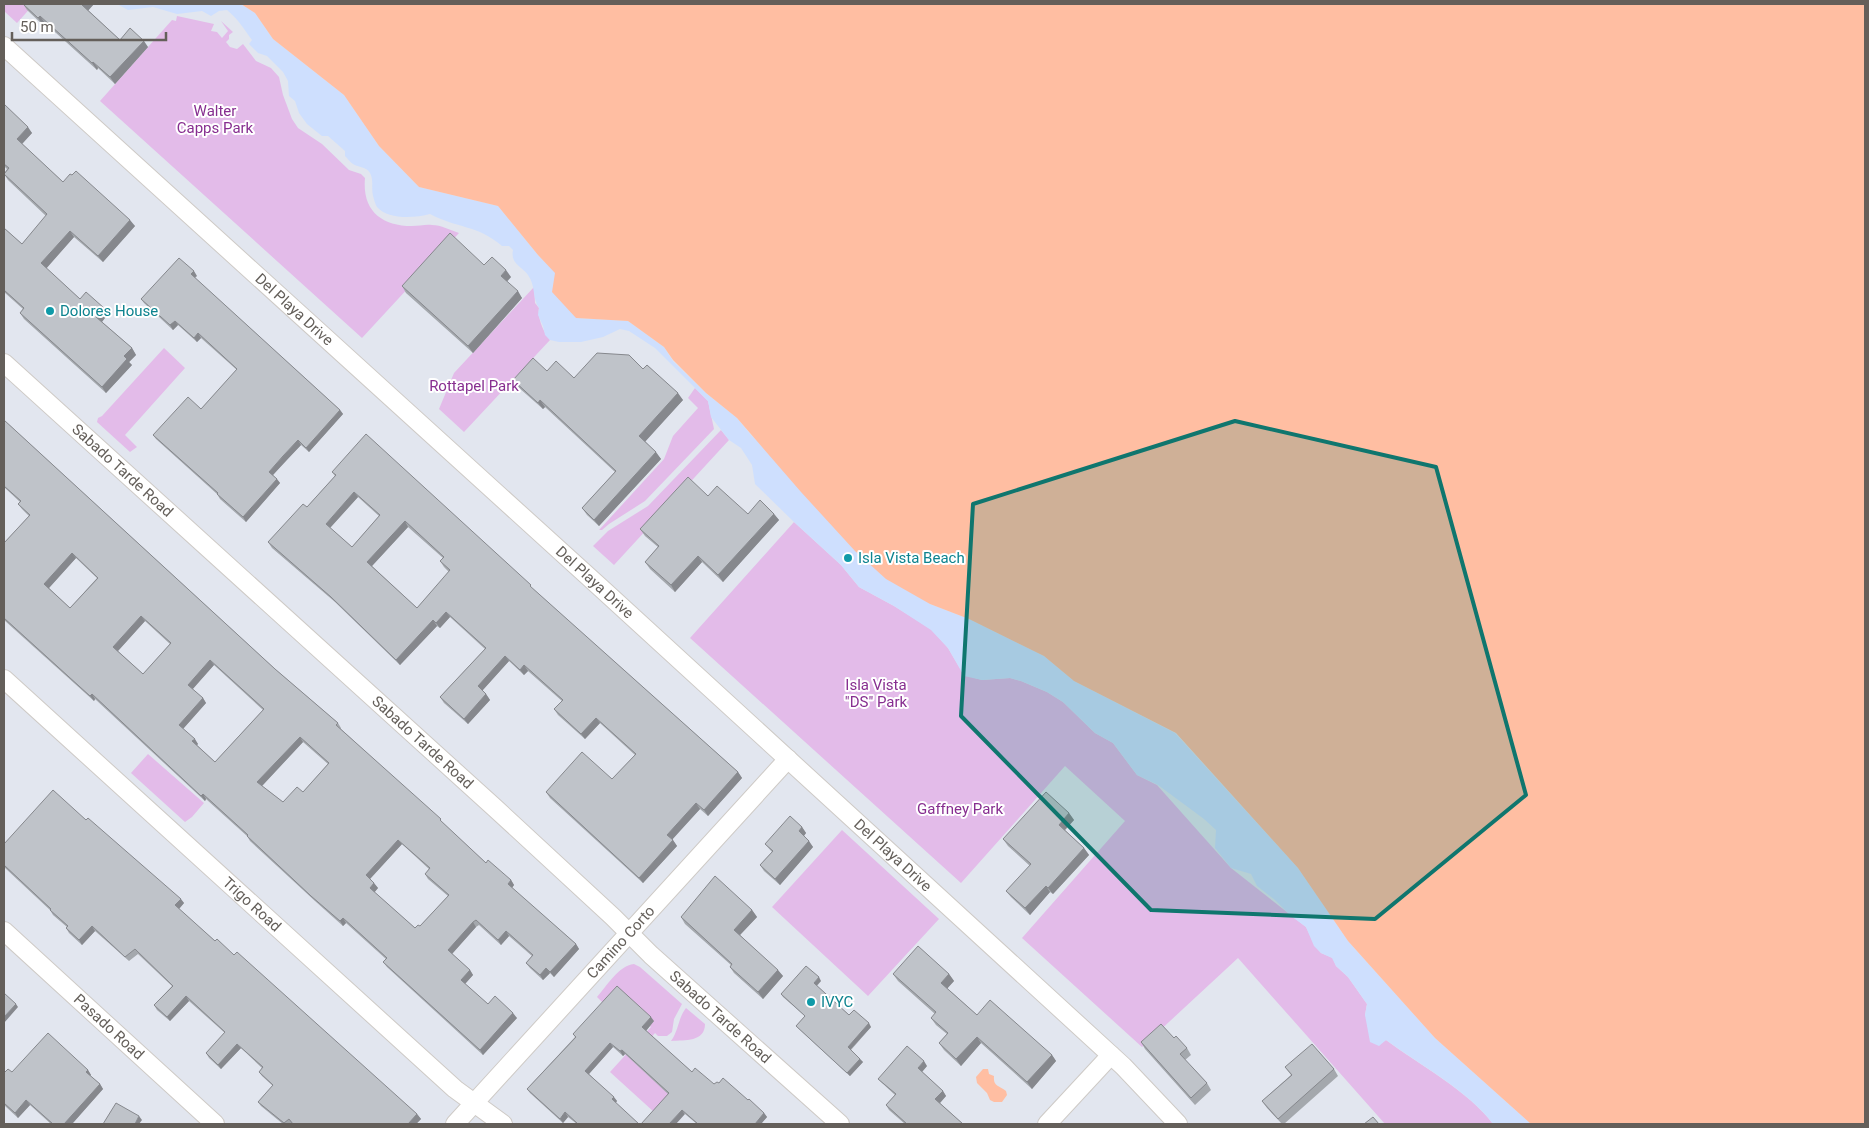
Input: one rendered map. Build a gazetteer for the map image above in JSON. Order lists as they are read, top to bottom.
{
  "streets": {
    "street": [
      "Del Playa Drive",
      "Sabado Tarde Road",
      "Trigo Road",
      "Camino Corto",
      "Pasado Road"
    ]
  },
  "crossings": [
    ["Del Playa Drive", "Camino Corto"],
    ["Sabado Tarde Road", "Camino Corto"],
    ["Trigo Road", "Camino Corto"]
  ],
  "parks": [
    "Walter Capps Park",
    "Rottapel Park",
    "Isla Vista \"DS\" Park",
    "Gaffney Park"
  ],
  "places": ["Dolores House", "Isla Vista Beach", "IVYC"],
  "scale_bar": "50 m"
}
